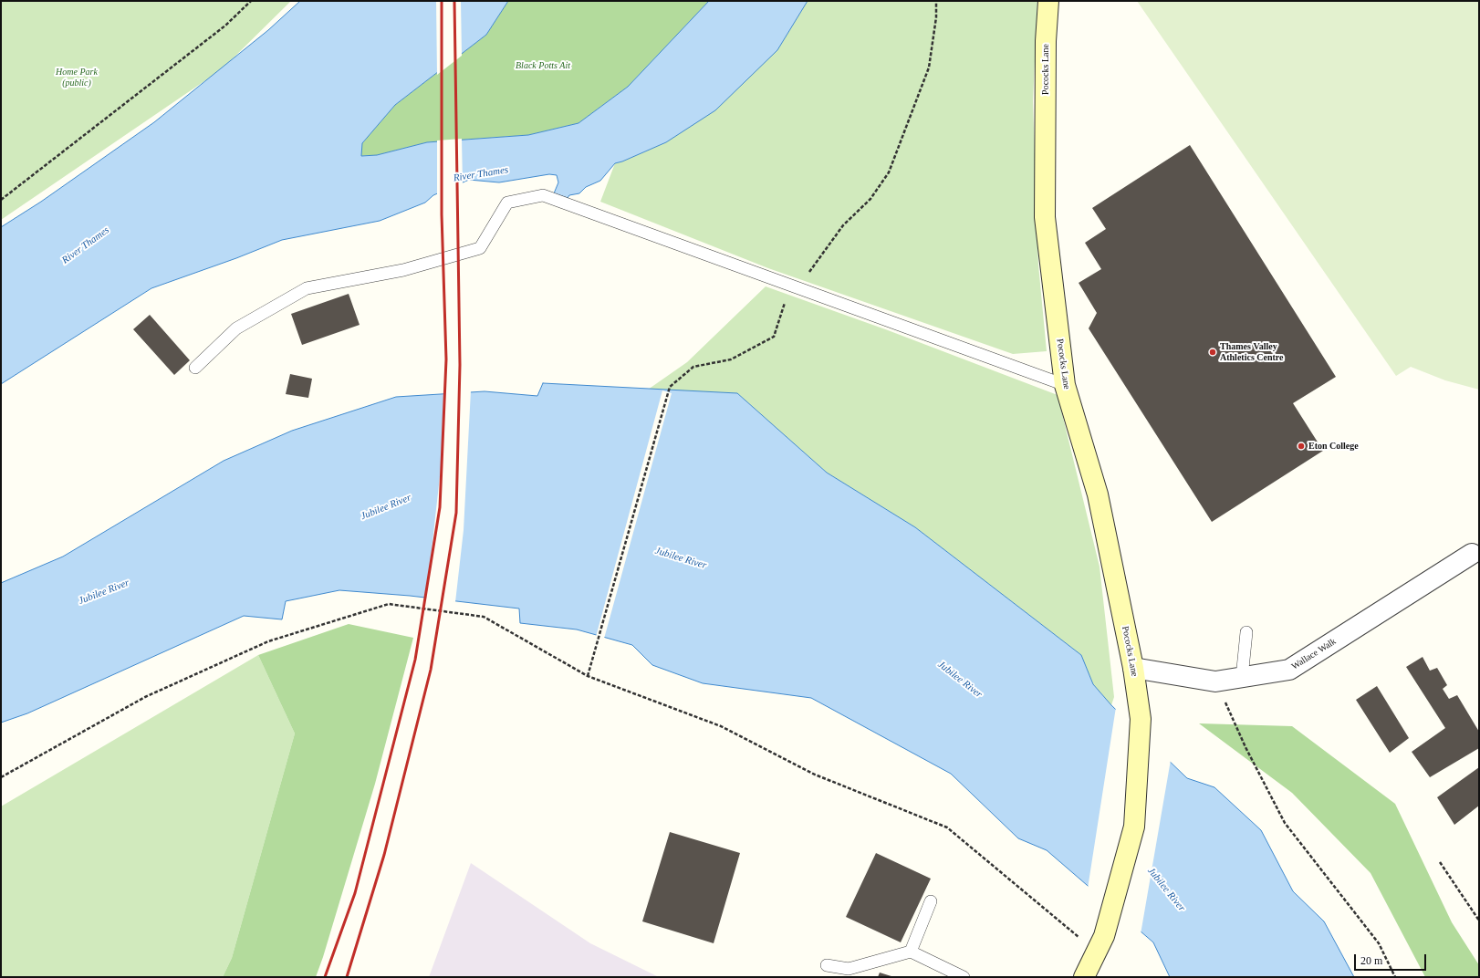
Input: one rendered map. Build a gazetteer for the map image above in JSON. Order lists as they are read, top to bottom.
{
  "streets": {
    "main road": ["Pococks Lane"],
    "street": ["Wallace Walk"]
  },
  "crossings": [
    ["Pococks Lane", "Wallace Walk"]
  ],
  "water": ["River Thames", "Jubilee River"],
  "parks": ["Black Potts Ait", "Home Park (public)"],
  "places": ["Thames Valley Athletics Centre", "Eton College"],
  "scale_bar": "20 m"
}
